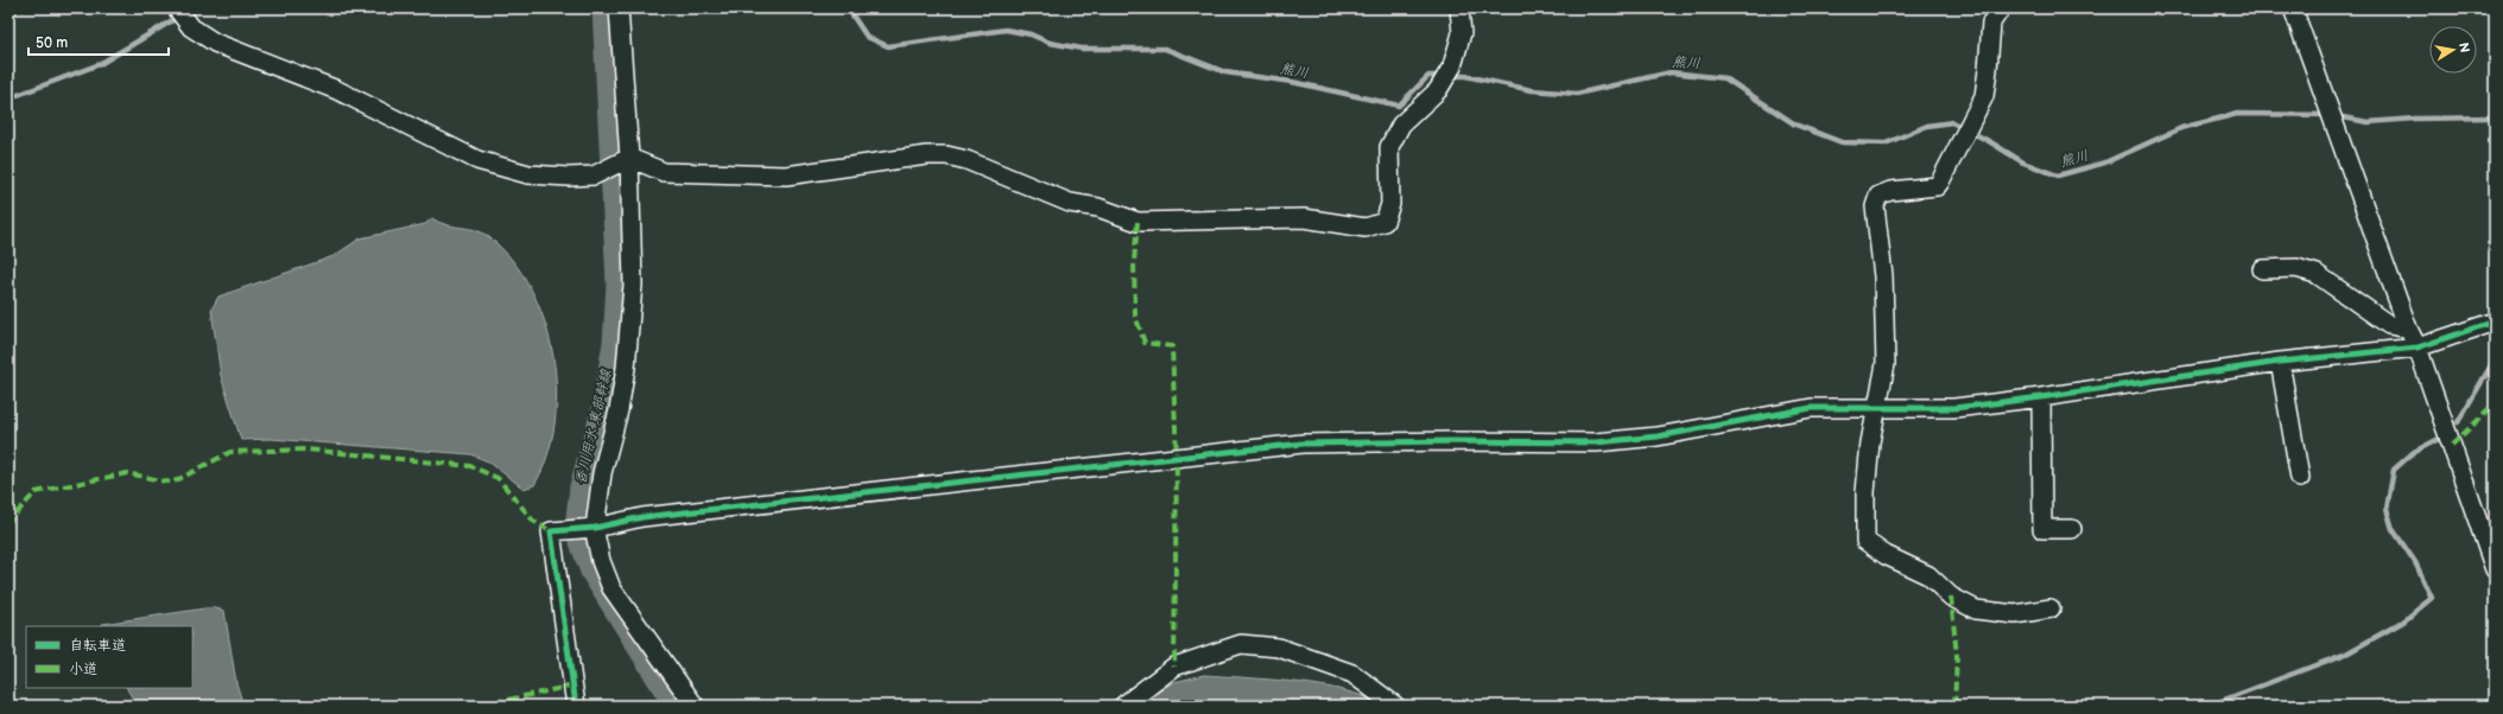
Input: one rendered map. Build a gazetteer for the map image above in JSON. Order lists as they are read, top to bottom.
{
  "water": ["熊川", "香川用水 東部幹線"],
  "legend": ["自転車道", "小道"],
  "scale_bar": "50 m",
  "north": "right"
}
